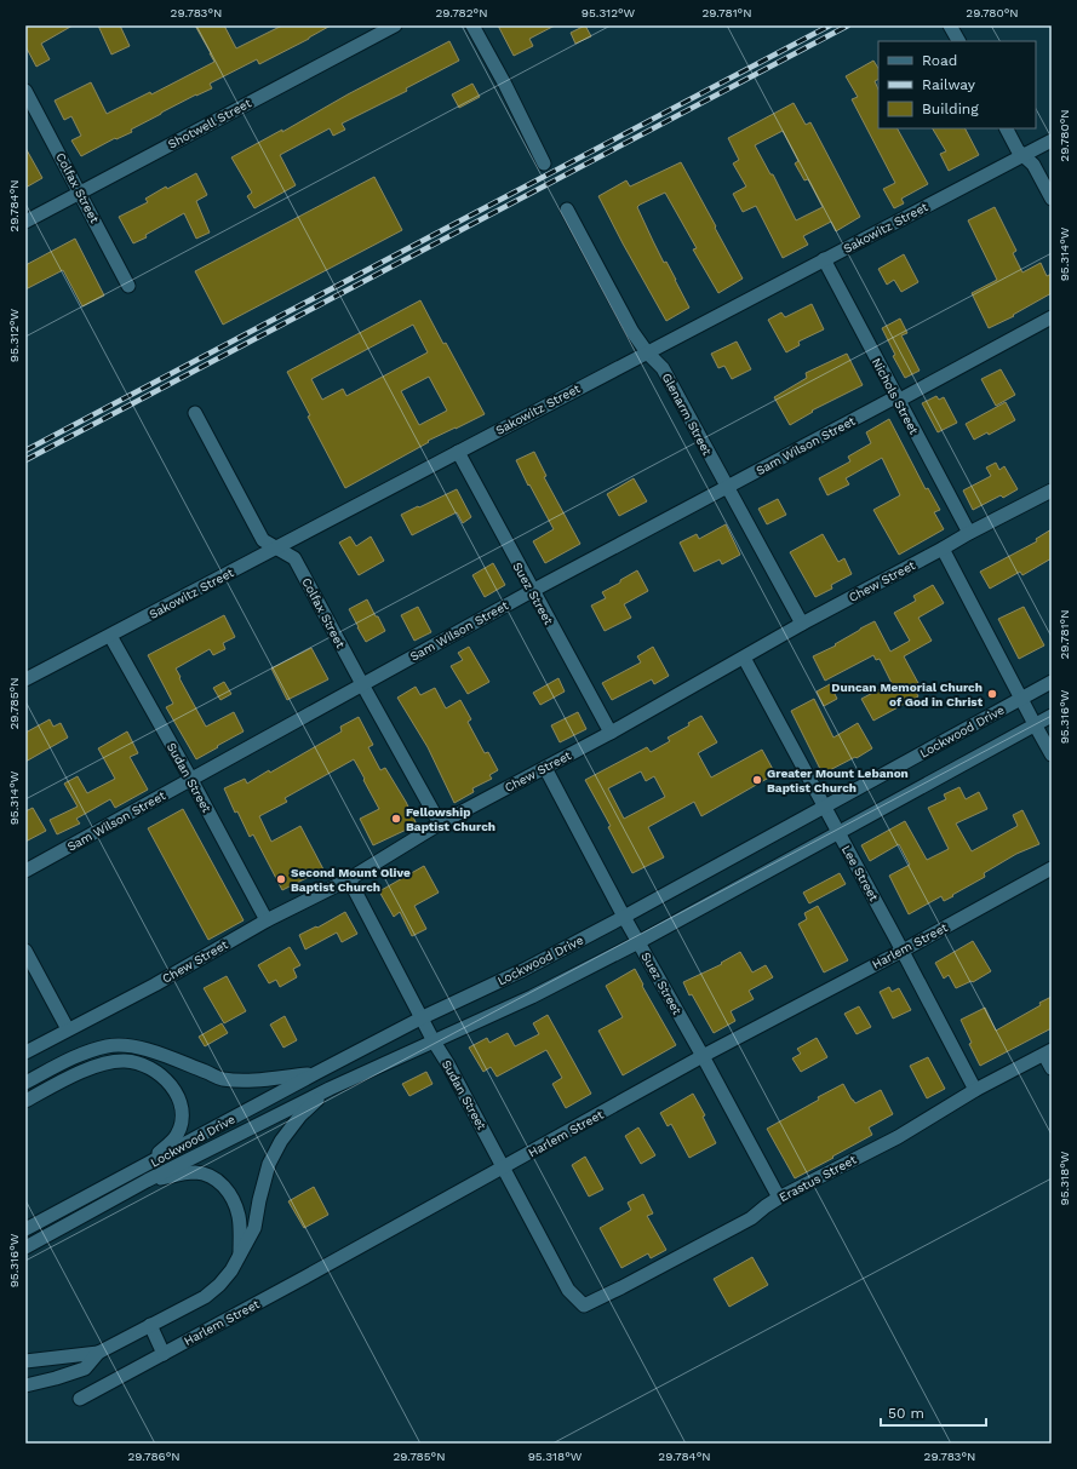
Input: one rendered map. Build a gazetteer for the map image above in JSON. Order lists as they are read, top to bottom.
{
  "streets": {
    "street": [
      "Shotwell Street",
      "Colfax Street",
      "Sakowitz Street",
      "Nichols Street",
      "Glenarm Street",
      "Sam Wilson Street",
      "Chew Street",
      "Suez Street",
      "Lockwood Drive",
      "Sudan Street",
      "Lee Street",
      "Harlem Street",
      "Erastus Street"
    ]
  },
  "crossings": [
    ["Shotwell Street", "Colfax Street"],
    ["Colfax Street", "Sakowitz Street"],
    ["Colfax Street", "Sam Wilson Street"],
    ["Colfax Street", "Chew Street"],
    ["Sakowitz Street", "Nichols Street"],
    ["Sakowitz Street", "Glenarm Street"],
    ["Sakowitz Street", "Suez Street"],
    ["Sakowitz Street", "Sudan Street"],
    ["Nichols Street", "Sam Wilson Street"],
    ["Nichols Street", "Chew Street"],
    ["Glenarm Street", "Sam Wilson Street"],
    ["Glenarm Street", "Chew Street"],
    ["Sam Wilson Street", "Suez Street"],
    ["Sam Wilson Street", "Sudan Street"],
    ["Chew Street", "Suez Street"],
    ["Chew Street", "Sudan Street"],
    ["Chew Street", "Lee Street"],
    ["Suez Street", "Lockwood Drive"],
    ["Suez Street", "Harlem Street"],
    ["Suez Street", "Erastus Street"],
    ["Lockwood Drive", "Sudan Street"],
    ["Lockwood Drive", "Lee Street"],
    ["Sudan Street", "Harlem Street"],
    ["Sudan Street", "Erastus Street"],
    ["Lee Street", "Harlem Street"],
    ["Lee Street", "Erastus Street"]
  ],
  "places": [
    "Duncan Memorial Church of God in Christ",
    "Greater Mount Lebanon Baptist Church",
    "Fellowship Baptist Church",
    "Second Mount Olive Baptist Church"
  ],
  "legend": ["Road", "Railway", "Building"],
  "scale_bar": "50 m",
  "coordinates": [
    "29.783°N",
    "29.782°N",
    "95.312°W",
    "29.781°N",
    "29.780°N",
    "29.784°N",
    "95.314°W",
    "29.785°N",
    "95.316°W",
    "95.318°W",
    "29.786°N"
  ]
}
